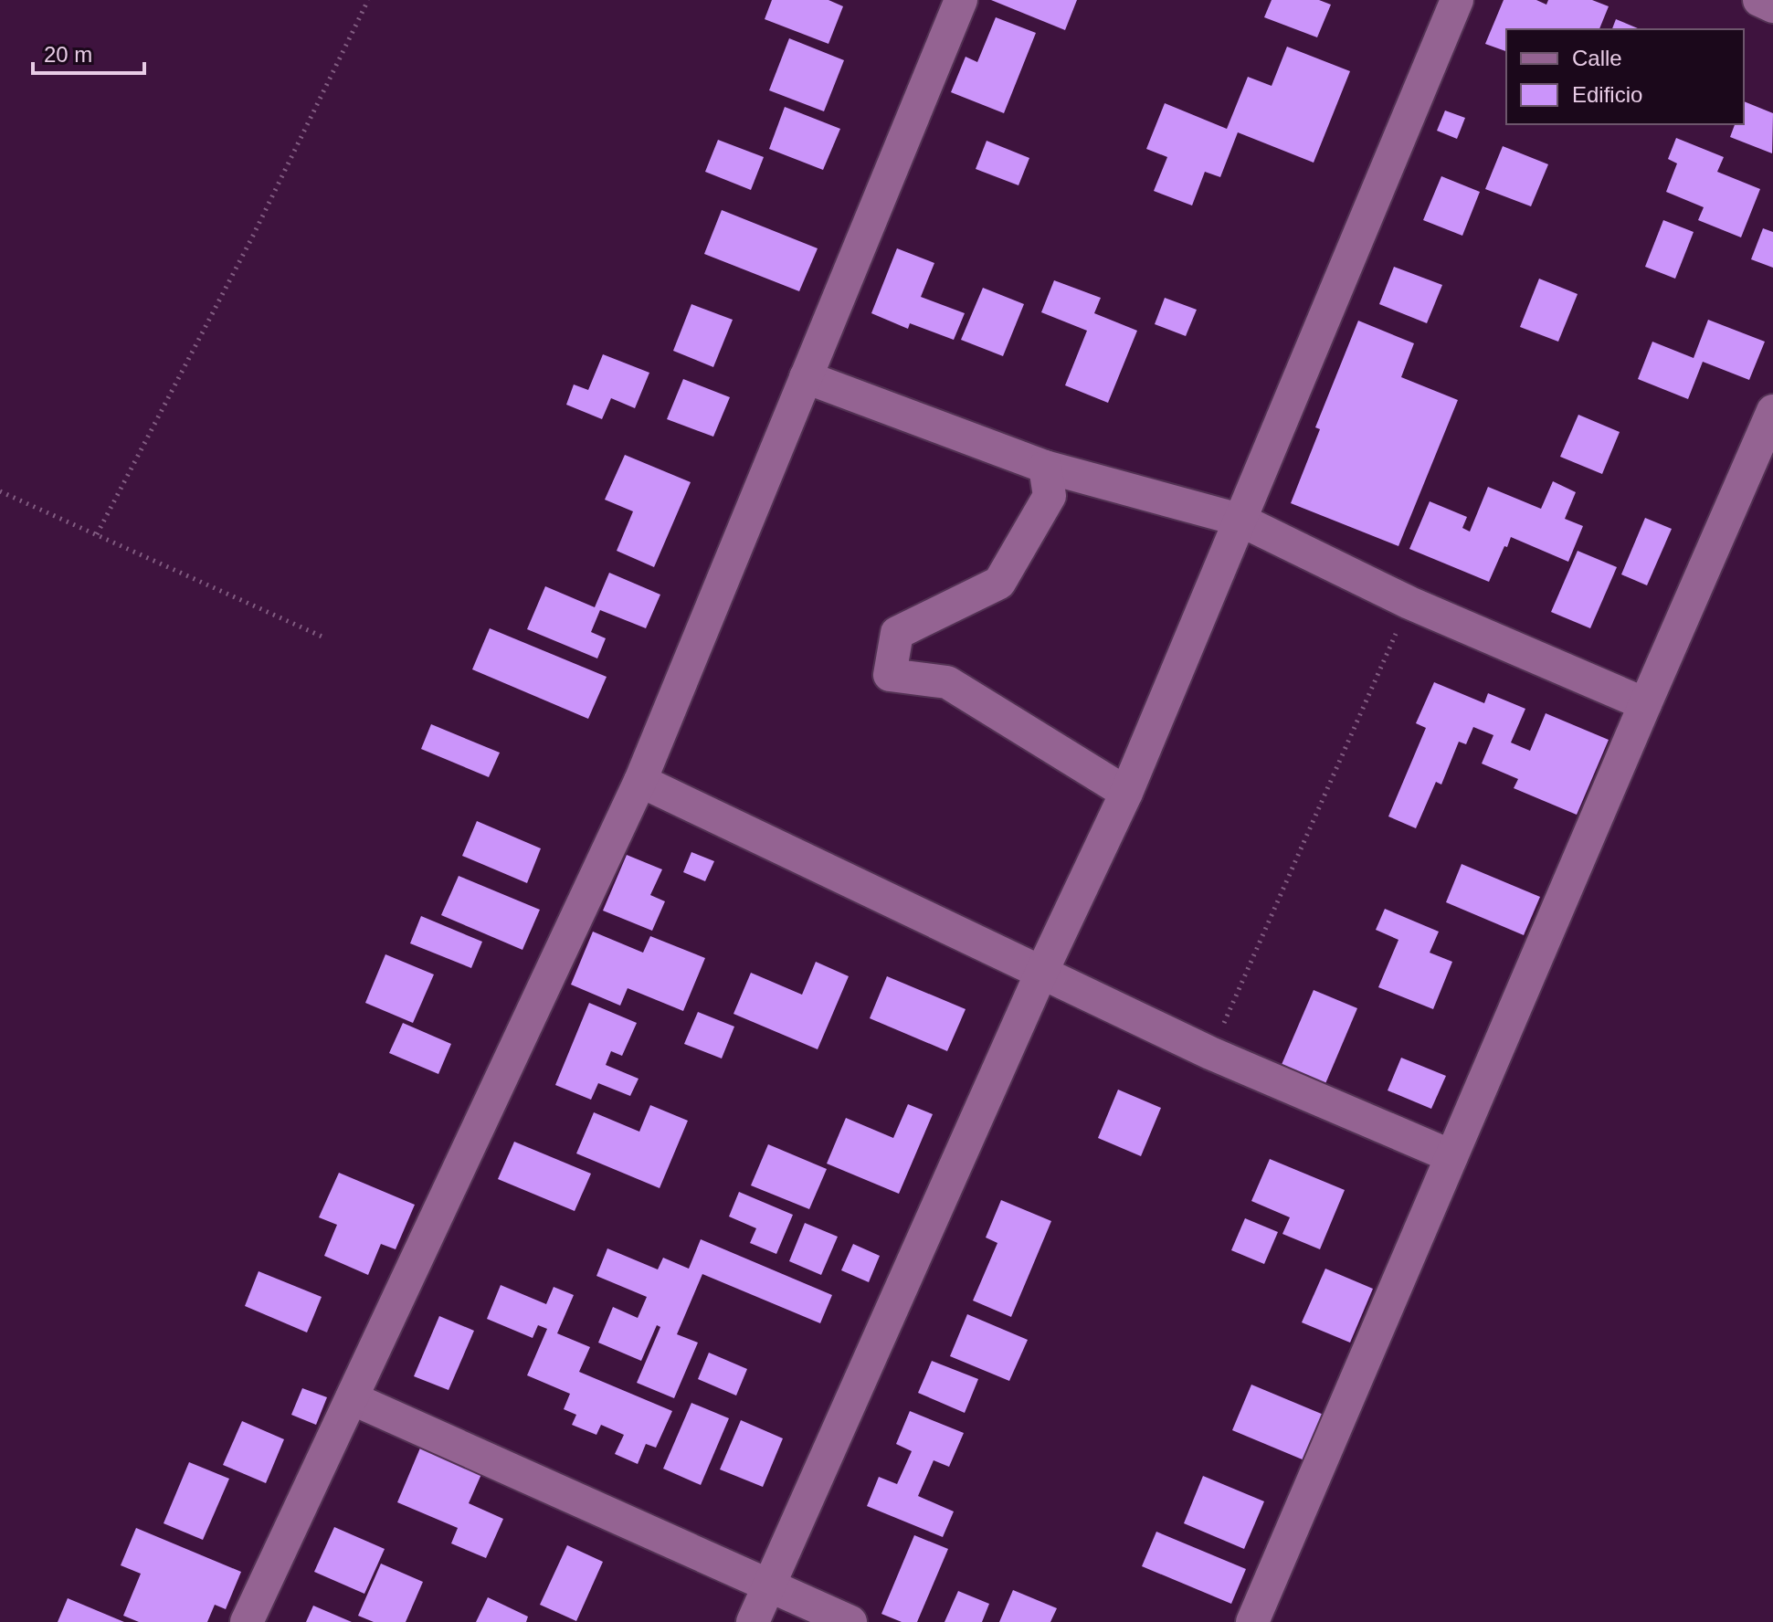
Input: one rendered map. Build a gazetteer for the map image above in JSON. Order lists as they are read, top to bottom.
{
  "legend": ["Calle", "Edificio"],
  "scale_bar": "20 m"
}
